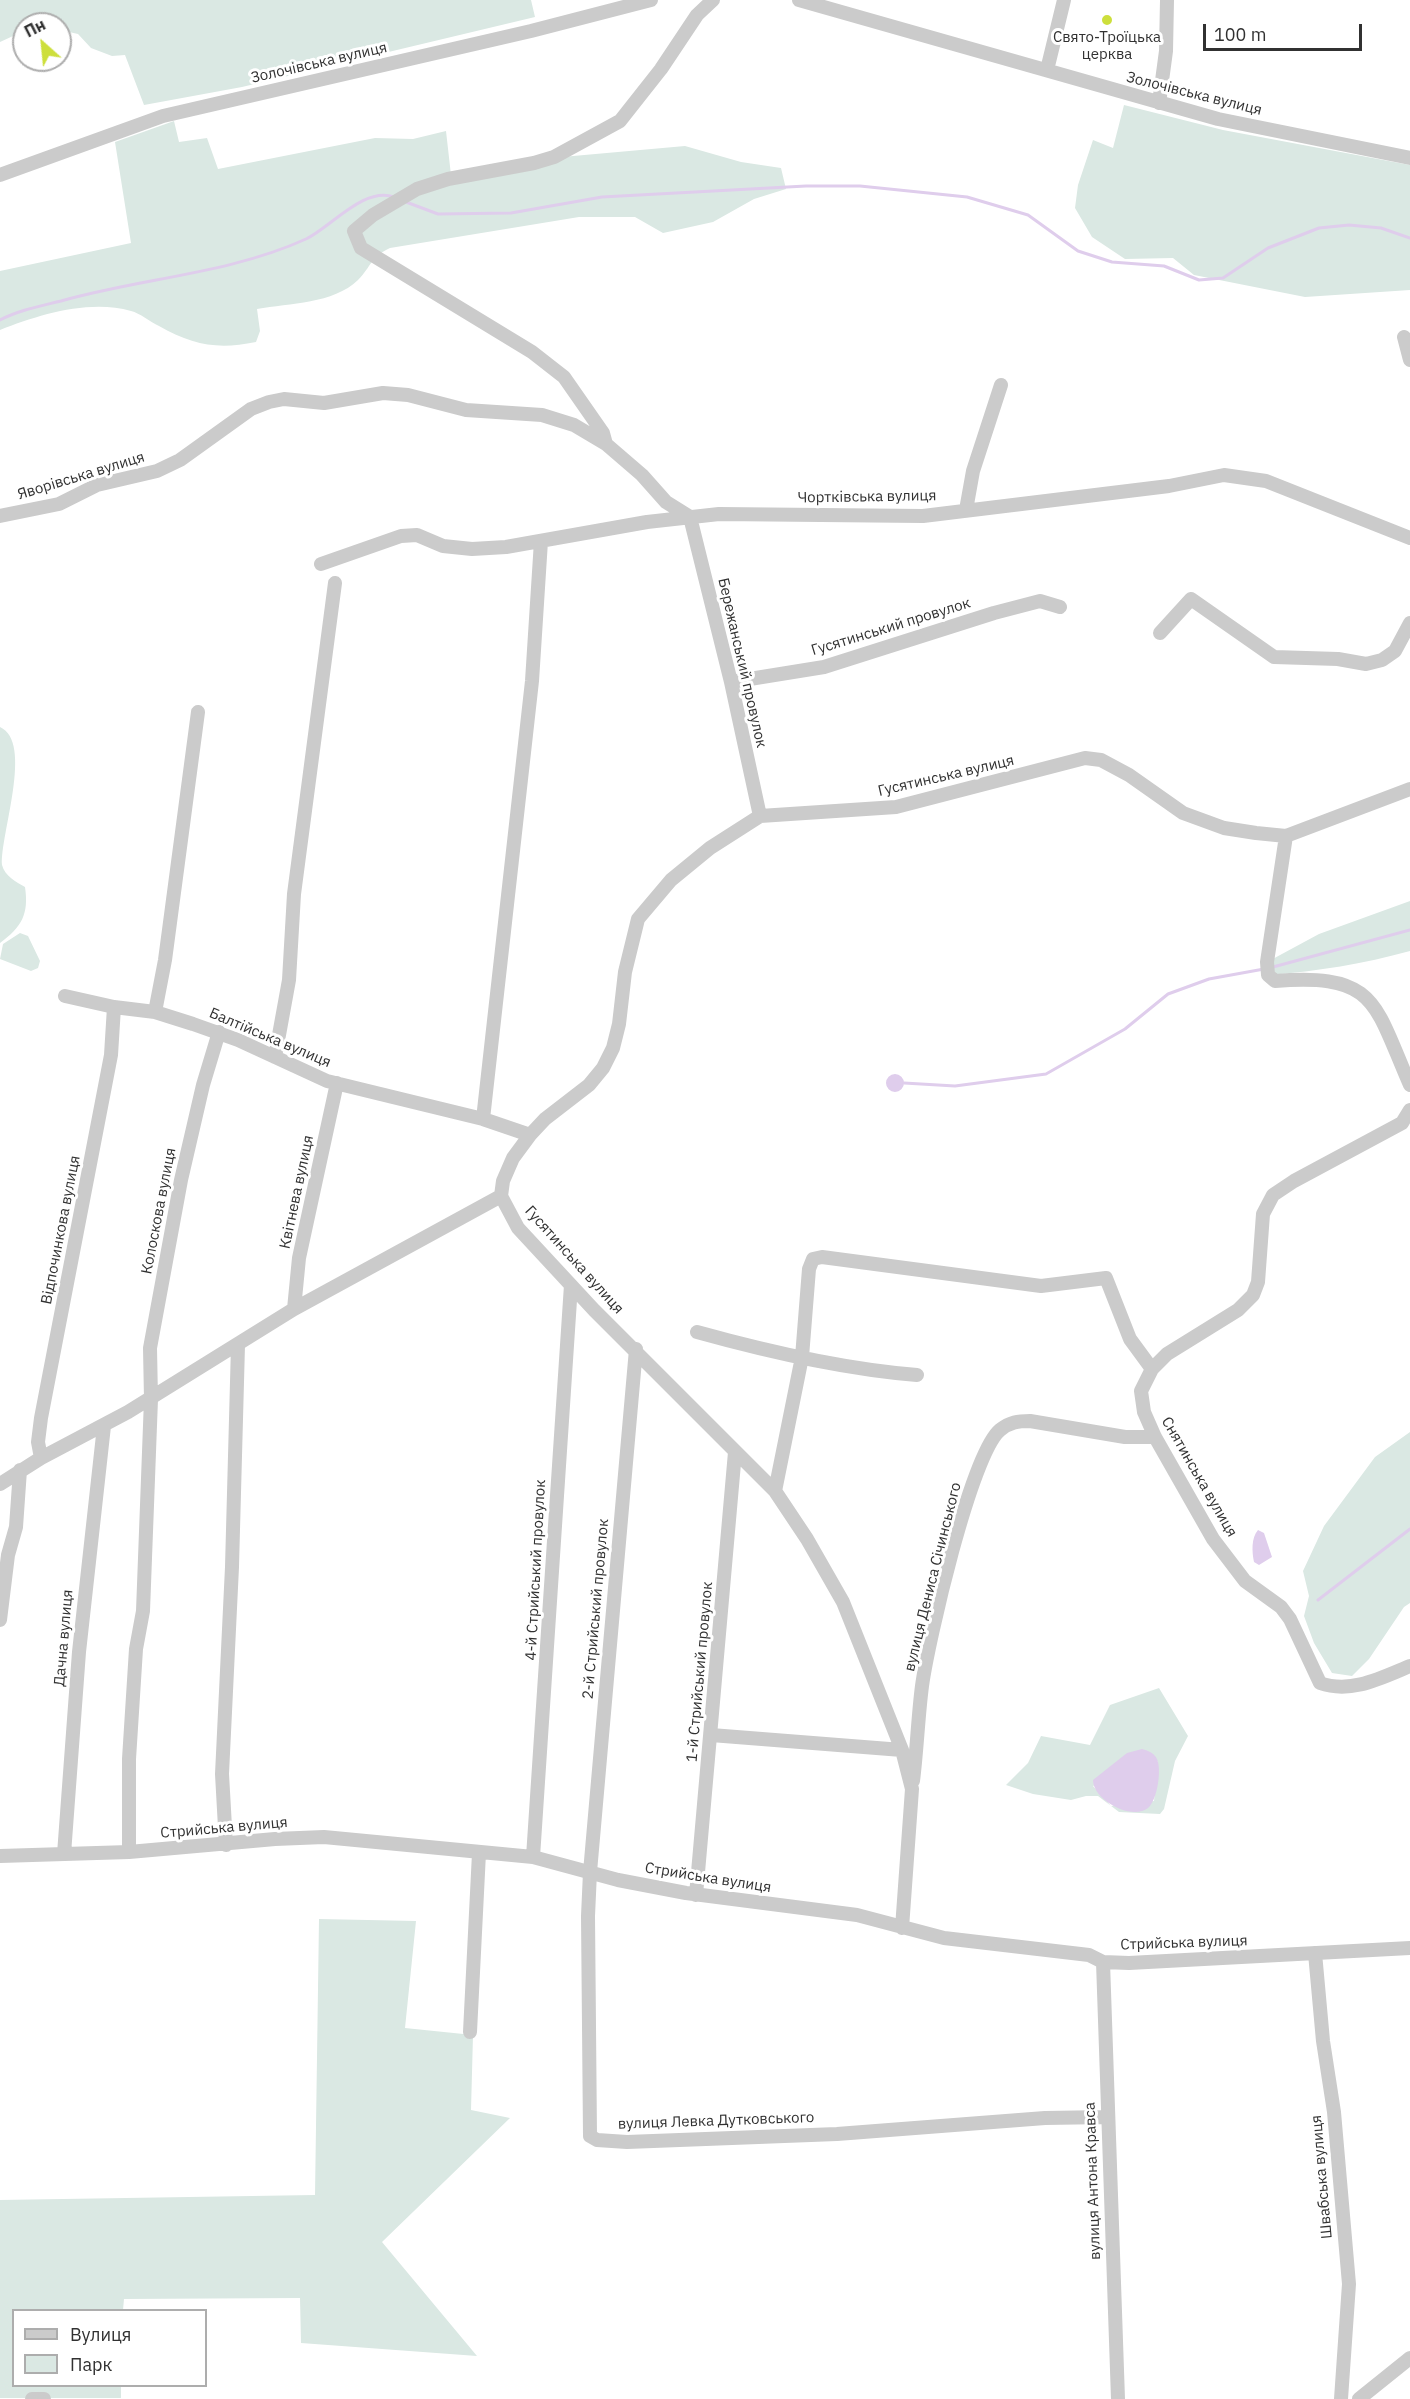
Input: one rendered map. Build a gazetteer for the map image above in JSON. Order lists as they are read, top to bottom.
{
  "streets": {
    "street": [
      "Золочівська вулиця",
      "Яворівська вулиця",
      "Чортківська вулиця",
      "Гусятинський провулок",
      "Бережанський провулок",
      "Гусятинська вулиця",
      "Балтійська вулиця",
      "Квітнева вулиця",
      "Колоскова вулиця",
      "Відпочинкова вулиця",
      "Снятинська вулиця",
      "4-й Стрийський провулок",
      "вулиця Дениса Січинського",
      "2-й Стрийський провулок",
      "Дачна вулиця",
      "1-й Стрийський провулок",
      "Стрийська вулиця",
      "вулиця Левка Дутковського",
      "Швабська вулиця",
      "вулиця Антона Кравса"
    ]
  },
  "crossings": [
    ["Яворівська вулиця", "Чортківська вулиця"],
    ["Яворівська вулиця", "Бережанський провулок"],
    ["Чортківська вулиця", "Бережанський провулок"],
    ["Гусятинський провулок", "Бережанський провулок"],
    ["Бережанський провулок", "Гусятинська вулиця"],
    ["Гусятинська вулиця", "4-й Стрийський провулок"],
    ["Гусятинська вулиця", "вулиця Дениса Січинського"],
    ["Гусятинська вулиця", "2-й Стрийський провулок"],
    ["Гусятинська вулиця", "1-й Стрийський провулок"],
    ["Балтійська вулиця", "Квітнева вулиця"],
    ["Балтійська вулиця", "Колоскова вулиця"],
    ["Балтійська вулиця", "Відпочинкова вулиця"],
    ["Колоскова вулиця", "Стрийська вулиця"],
    ["Снятинська вулиця", "вулиця Дениса Січинського"],
    ["4-й Стрийський провулок", "Стрийська вулиця"],
    ["вулиця Дениса Січинського", "Стрийська вулиця"],
    ["2-й Стрийський провулок", "Стрийська вулиця"],
    ["2-й Стрийський провулок", "вулиця Левка Дутковського"],
    ["Дачна вулиця", "Стрийська вулиця"],
    ["1-й Стрийський провулок", "Стрийська вулиця"],
    ["Стрийська вулиця", "вулиця Левка Дутковського"],
    ["Стрийська вулиця", "Швабська вулиця"],
    ["Стрийська вулиця", "вулиця Антона Кравса"],
    ["вулиця Левка Дутковського", "вулиця Антона Кравса"]
  ],
  "places": ["Свято-Троїцька церква"],
  "legend": ["Вулиця", "Парк"],
  "scale_bar": "100 m",
  "north": "top left"
}
